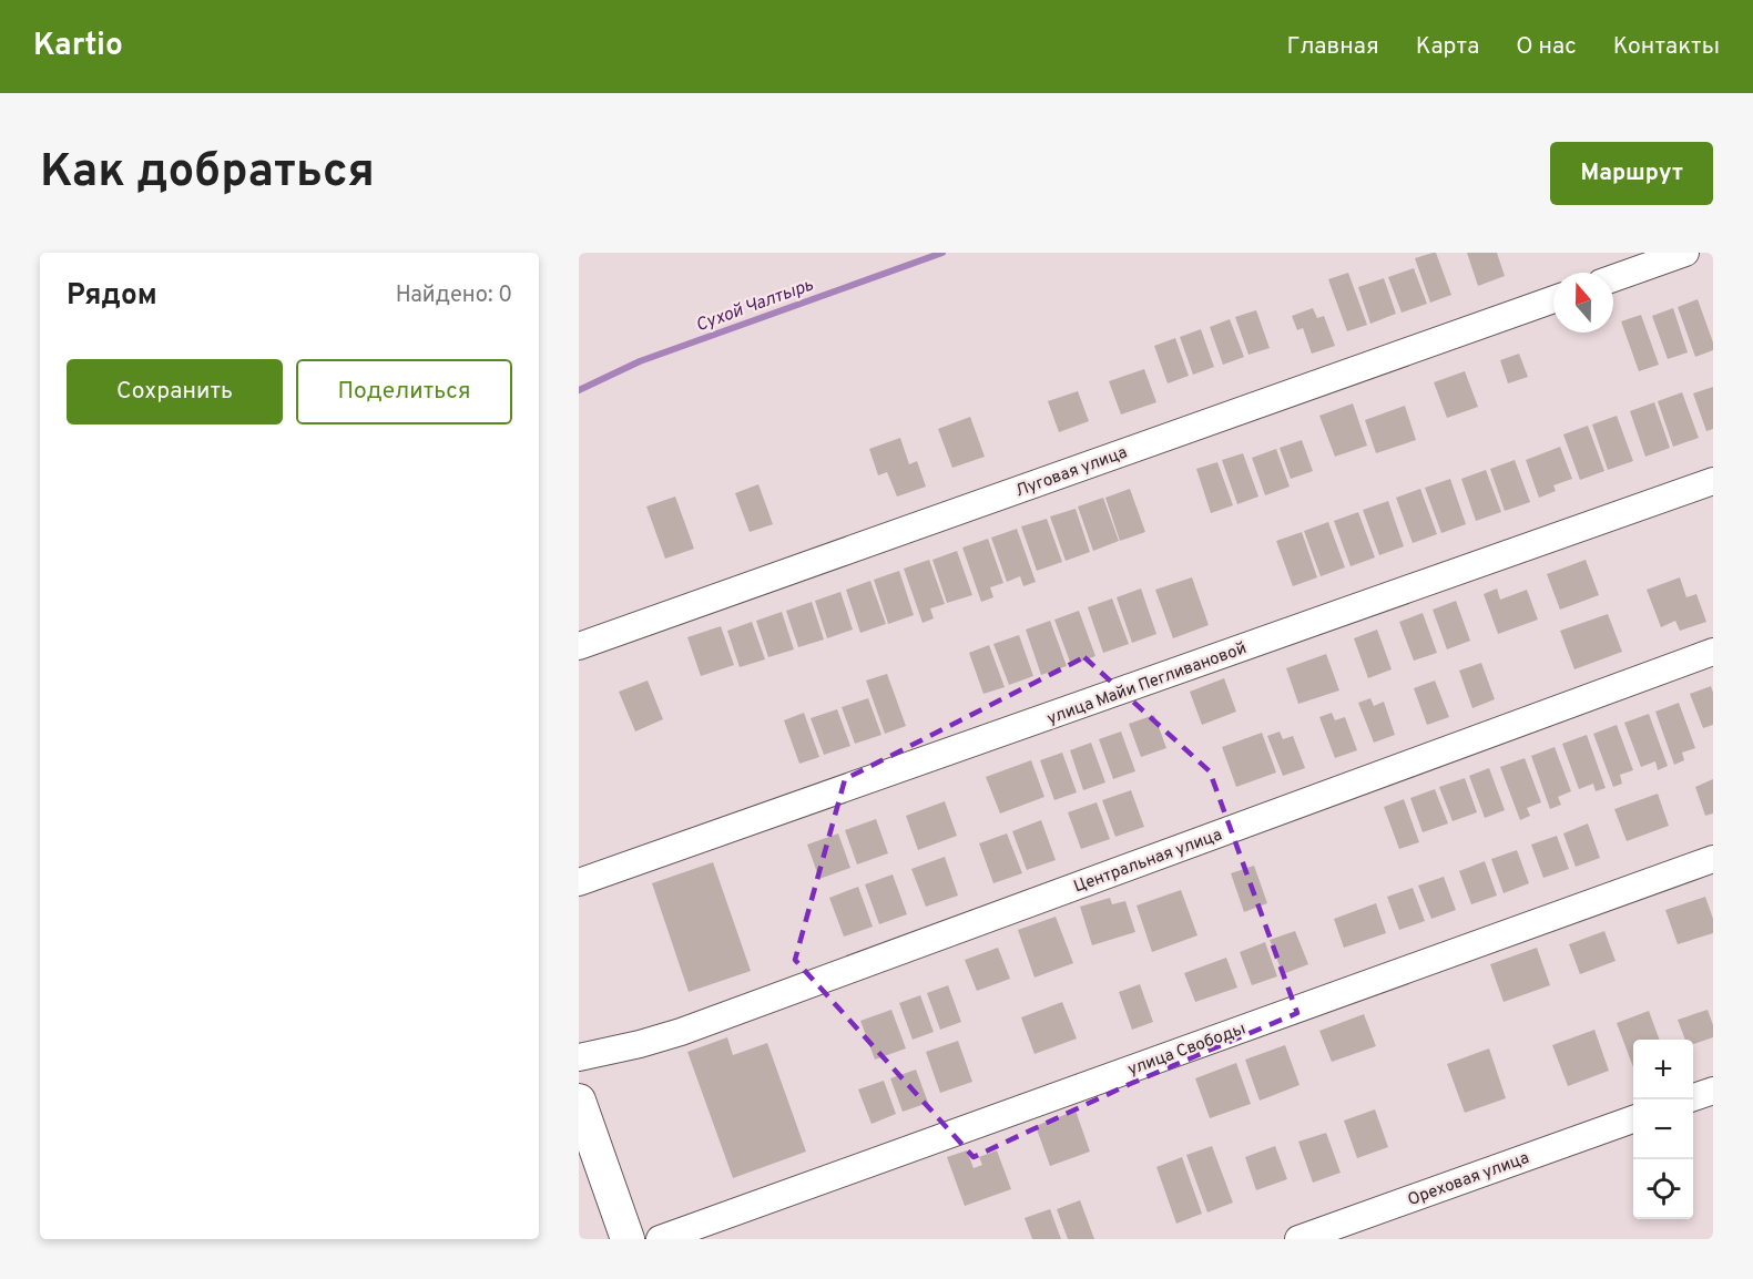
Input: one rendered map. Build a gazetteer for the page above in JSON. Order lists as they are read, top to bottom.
{
  "streets": {
    "street": [
      "Луговая улица",
      "улица Майи Пегливановой",
      "Центральная улица",
      "улица Свободы",
      "Ореховая улица"
    ]
  },
  "water": ["Сухой Чалтырь"],
  "north": "top",
  "page": {
    "header": "Kartio",
    "nav": [
      "Главная",
      "Карта",
      "О нас",
      "Контакты"
    ],
    "buttons": [
      "Маршрут",
      ["Сохранить", "Поделиться"]
    ],
    "title": "Как добраться",
    "heading": ["Рядом", "Найдено: 0"],
    "map_buttons": ["+", "−"]
  }
}
